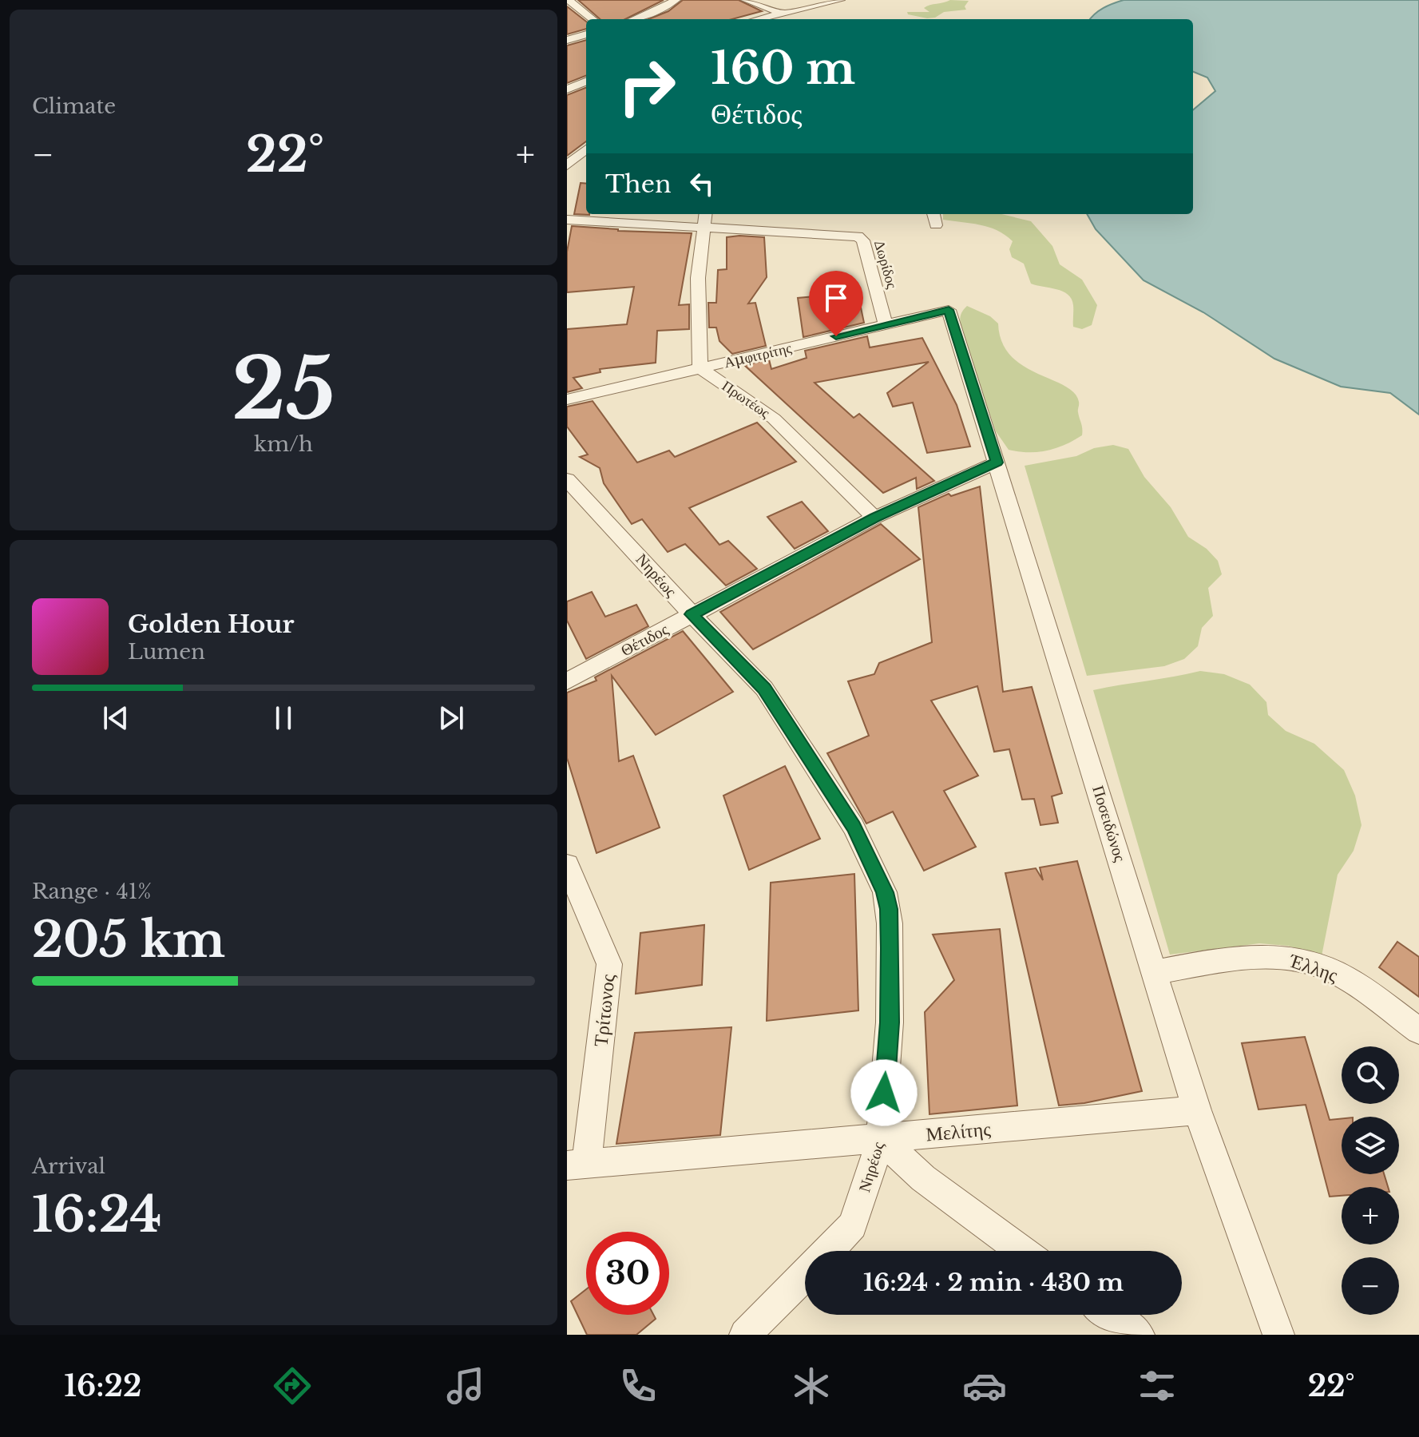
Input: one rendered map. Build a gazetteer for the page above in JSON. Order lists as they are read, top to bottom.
{
  "streets": {
    "street": [
      "Δωρίδος",
      "Αμφιτρίτης",
      "Πρωτέως",
      "Νηρέως",
      "Θέτιδος",
      "Ποσειδώνος",
      "Έλλης",
      "Τρίτωνος",
      "Μελίτης"
    ]
  },
  "crossings": [
    ["Δωρίδος", "Αμφιτρίτης"],
    ["Αμφιτρίτης", "Πρωτέως"],
    ["Αμφιτρίτης", "Ποσειδώνος"],
    ["Πρωτέως", "Θέτιδος"],
    ["Νηρέως", "Θέτιδος"],
    ["Νηρέως", "Μελίτης"],
    ["Θέτιδος", "Ποσειδώνος"],
    ["Ποσειδώνος", "Έλλης"],
    ["Ποσειδώνος", "Μελίτης"],
    ["Τρίτωνος", "Μελίτης"]
  ],
  "page": {
    "tile": [
      "Climate",
      ["25", "km/h"],
      ["Range · 41%", "205 km"],
      ["Arrival", "16:24"]
    ],
    "turn": ["160 m", "Θέτιδος"],
    "heat": ["−", "22°", "+"],
    "then": "Then",
    "song": ["Golden Hour", "Lumen"],
    "map_buttons": ["+", "−"],
    "limit": "30",
    "trip": "16:24 · 2 min · 430 m",
    "tabs": ["16:22", "22°"]
  }
}
